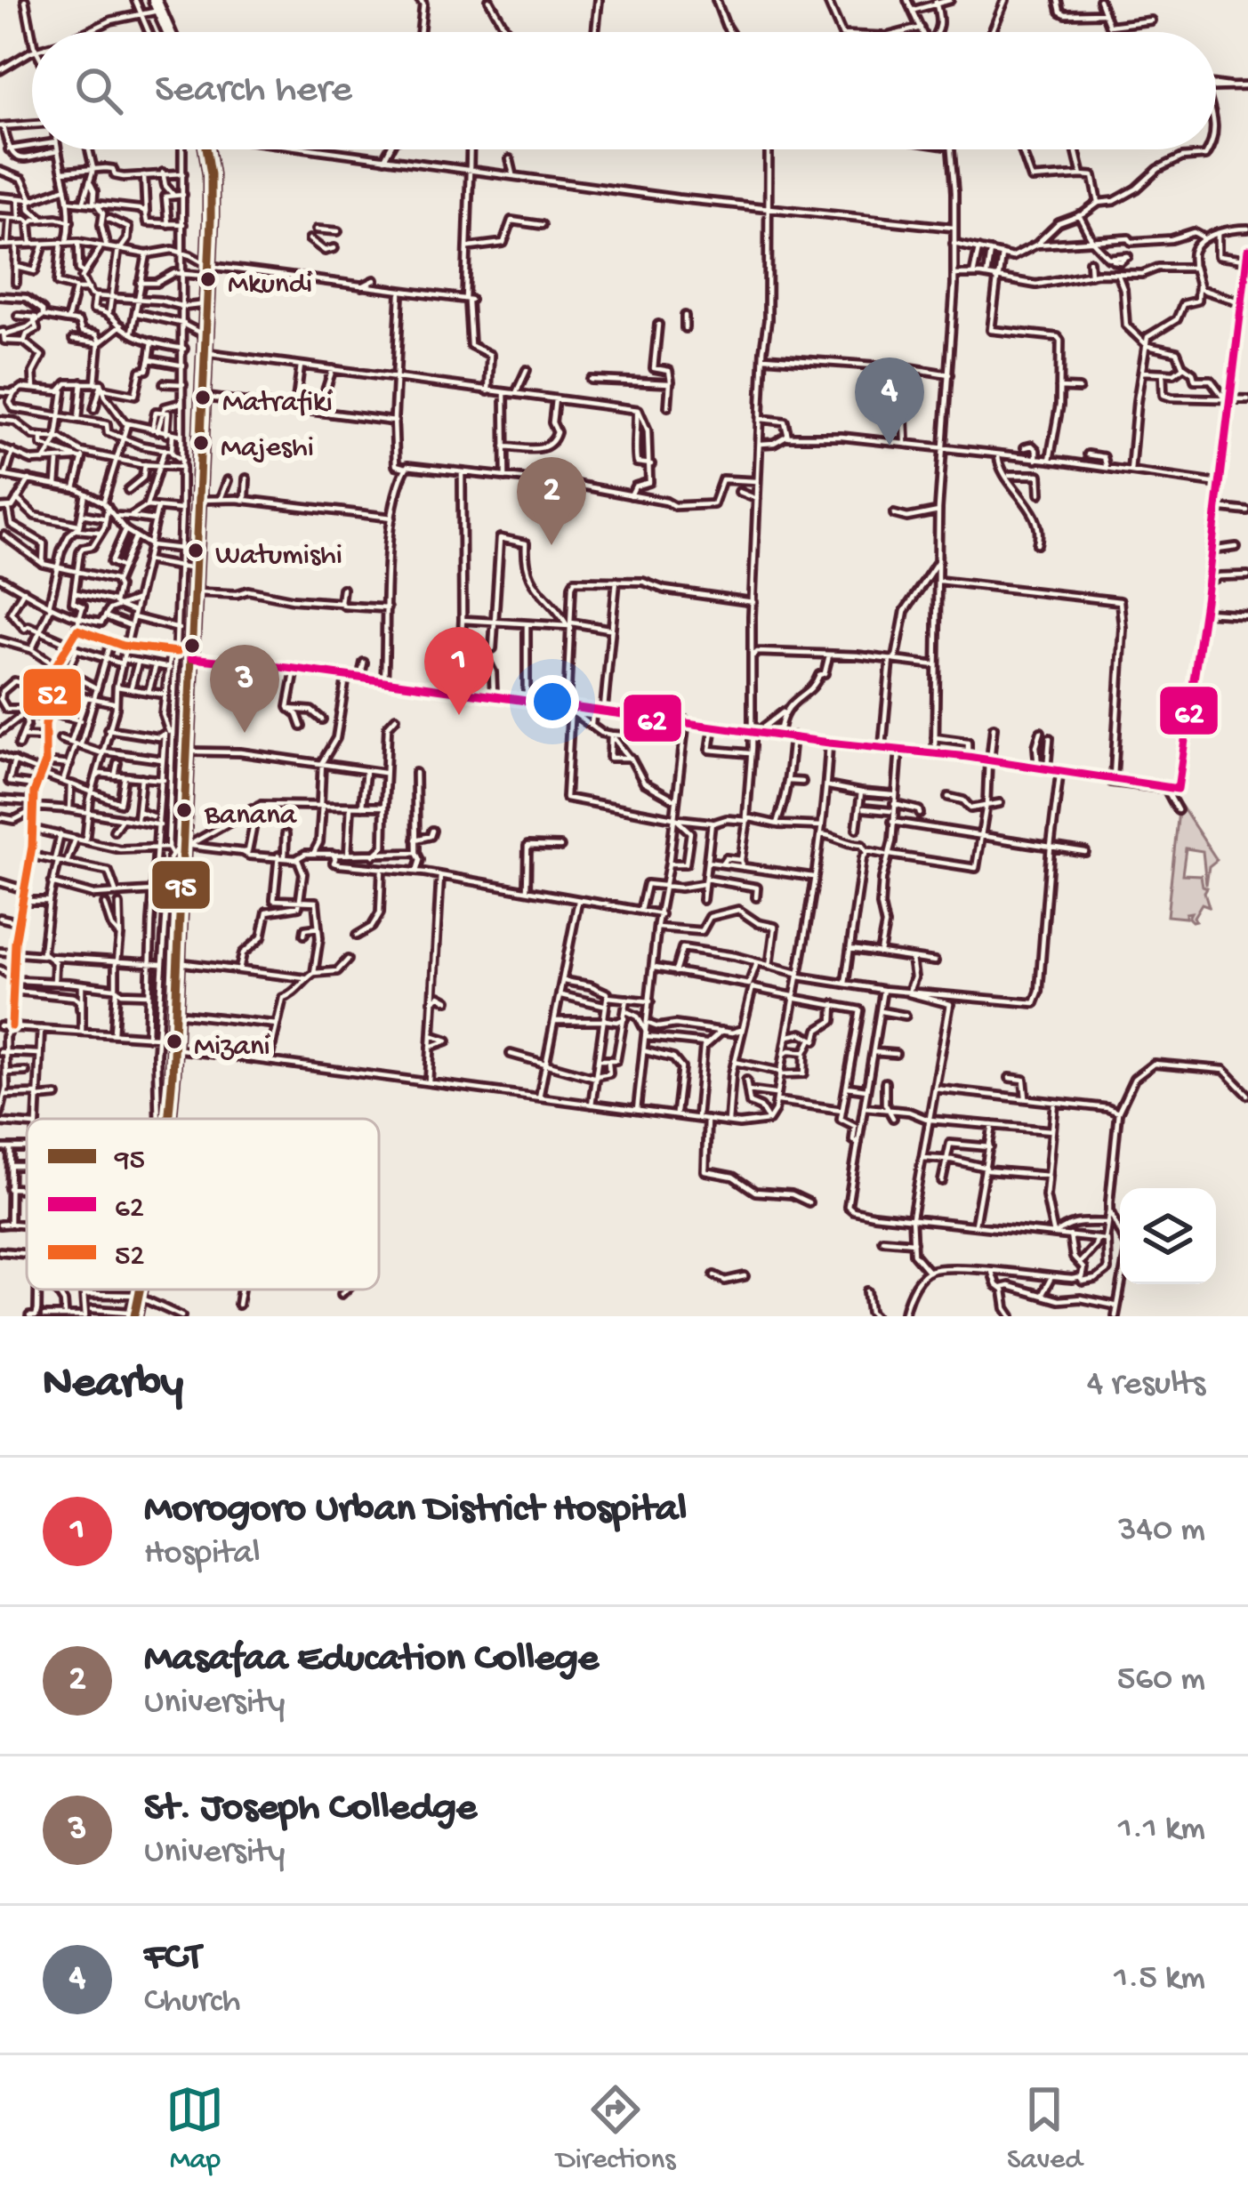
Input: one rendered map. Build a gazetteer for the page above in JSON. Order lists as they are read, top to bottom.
{
  "places": [
    "Mkundi",
    "Matrafiki",
    "Majeshi",
    "Watumishi",
    "Banana",
    "Mizani"
  ],
  "lines": ["transit line 95", "transit line 62", "transit line 52"],
  "legend": ["95", "62", "52"],
  "page": {
    "search": "Search here",
    "pins": [
      "4",
      "2",
      "1",
      "3"
    ],
    "heading": ["Nearby", "4 results"],
    "list": [
      {
        "mark": "1",
        "name": "Morogoro Urban District Hospital",
        "note": "Hospital",
        "value": "340 m"
      },
      {
        "mark": "2",
        "name": "Masafaa Education College",
        "note": "University",
        "value": "560 m"
      },
      {
        "mark": "3",
        "name": "St. Joseph Colledge",
        "note": "University",
        "value": "1.1 km"
      },
      {
        "mark": "4",
        "name": "FCT",
        "note": "Church",
        "value": "1.5 km"
      }
    ],
    "nav": ["Map", "Directions", "Saved"]
  }
}
